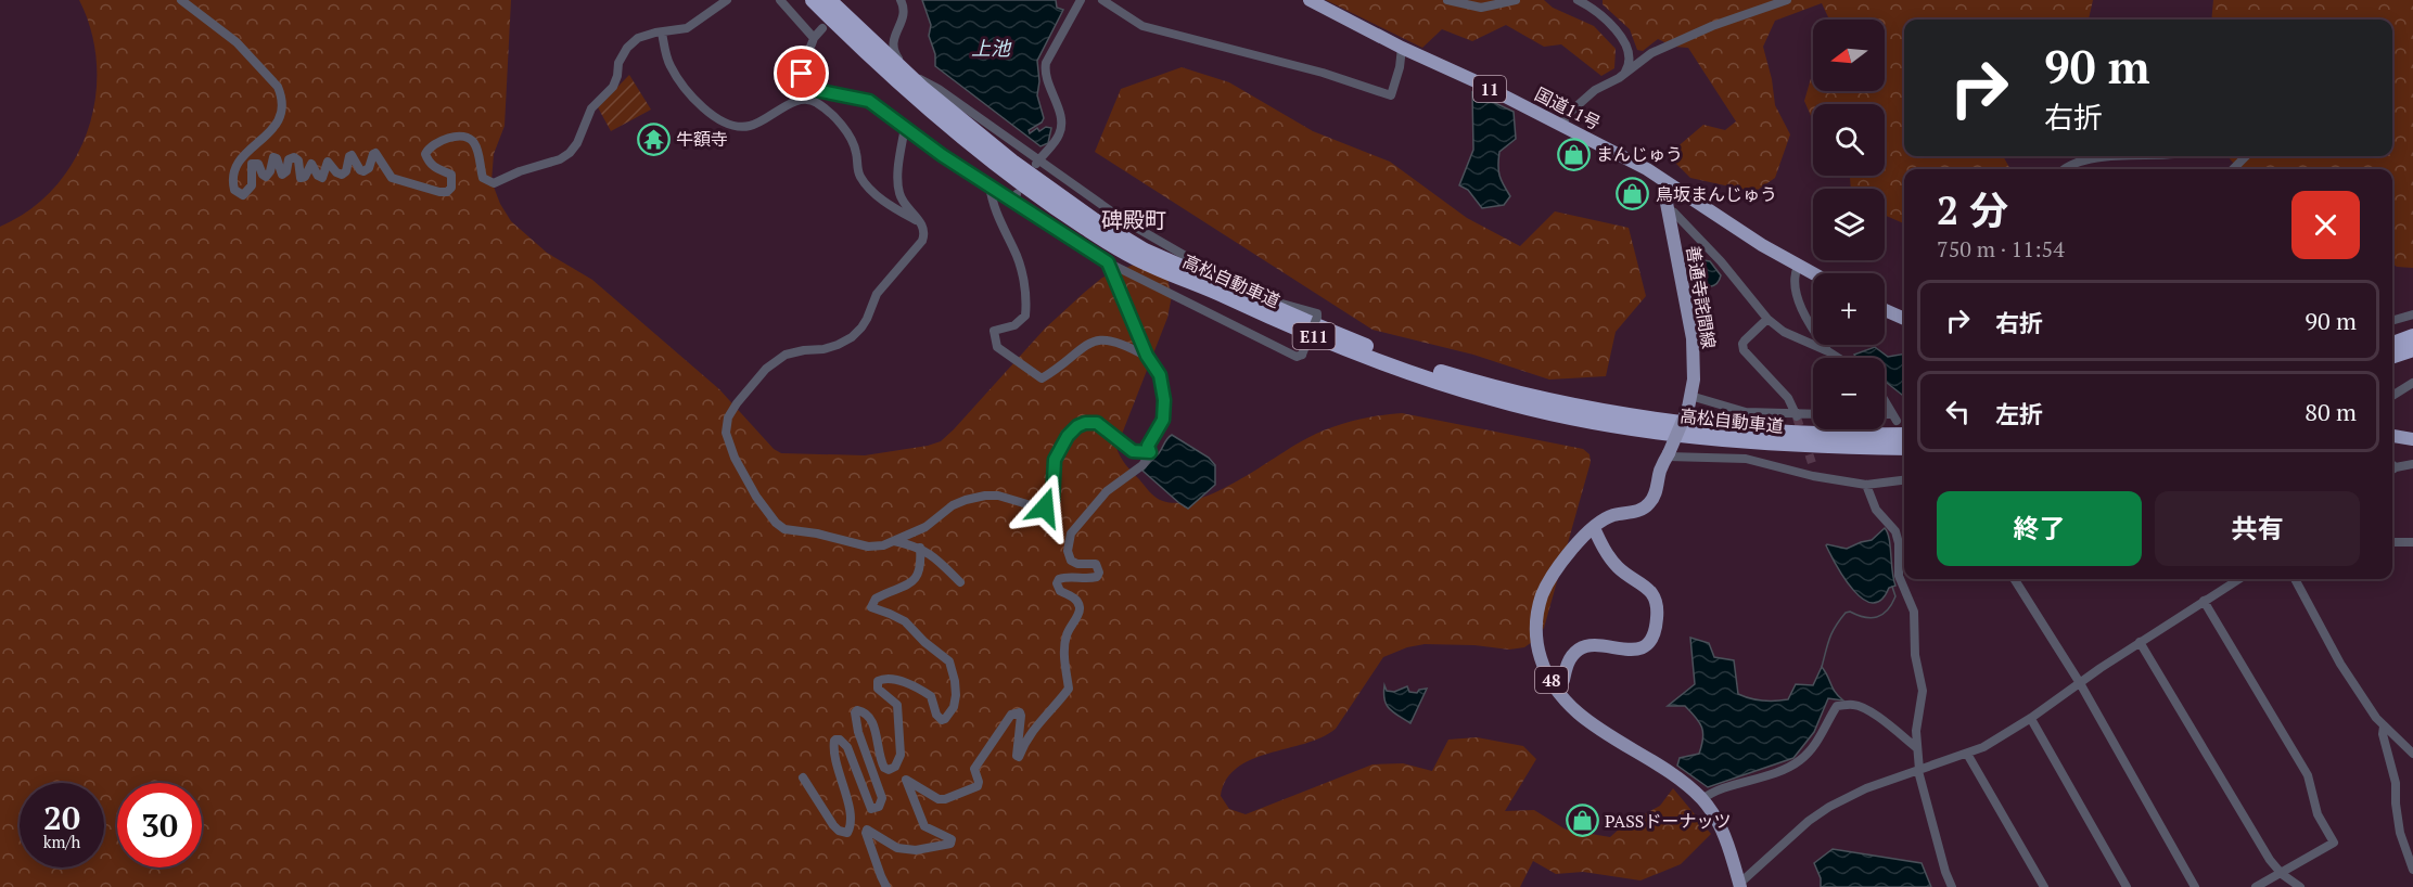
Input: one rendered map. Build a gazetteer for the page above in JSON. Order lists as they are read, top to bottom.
{
  "streets": {
    "highway": [
      "11",
      "国道11号",
      "高松自動車道",
      "E11"
    ],
    "main road": ["善通寺詫間線", "48"]
  },
  "crossings": [
    ["国道11号", "善通寺詫間線"],
    ["善通寺詫間線", "48"]
  ],
  "districts": ["碑殿町"],
  "water": ["上池"],
  "places": {
    "temple": ["牛額寺"],
    "shop": ["まんじゅう", "鳥坂まんじゅう", "PASSドーナッツ"]
  },
  "north": "left",
  "page": {
    "map_buttons": ["+", "−"],
    "turn": ["90 m", "右折"],
    "heading": ["2 分", "750 m · 11:54"],
    "list": [
      {
        "name": "右折",
        "value": "90 m"
      },
      {
        "name": "左折",
        "value": "80 m"
      }
    ],
    "buttons": ["終了", "共有"],
    "speed": "20 km/h",
    "limit": "30"
  }
}
